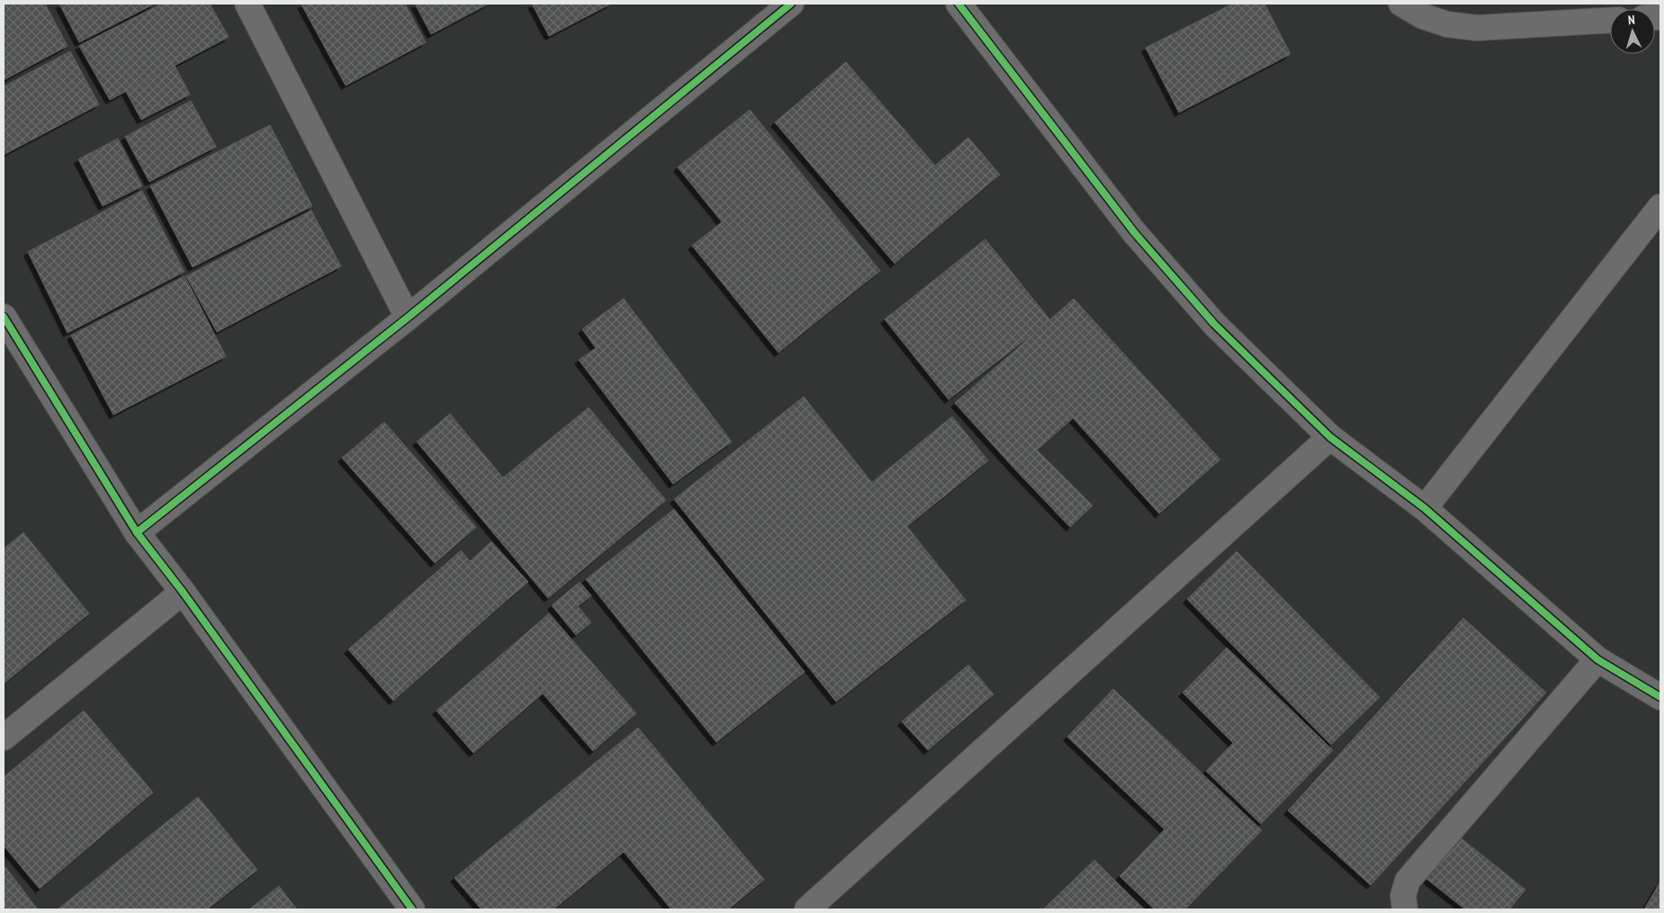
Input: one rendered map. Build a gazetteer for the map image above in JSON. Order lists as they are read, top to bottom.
{
  "north": "top"
}
